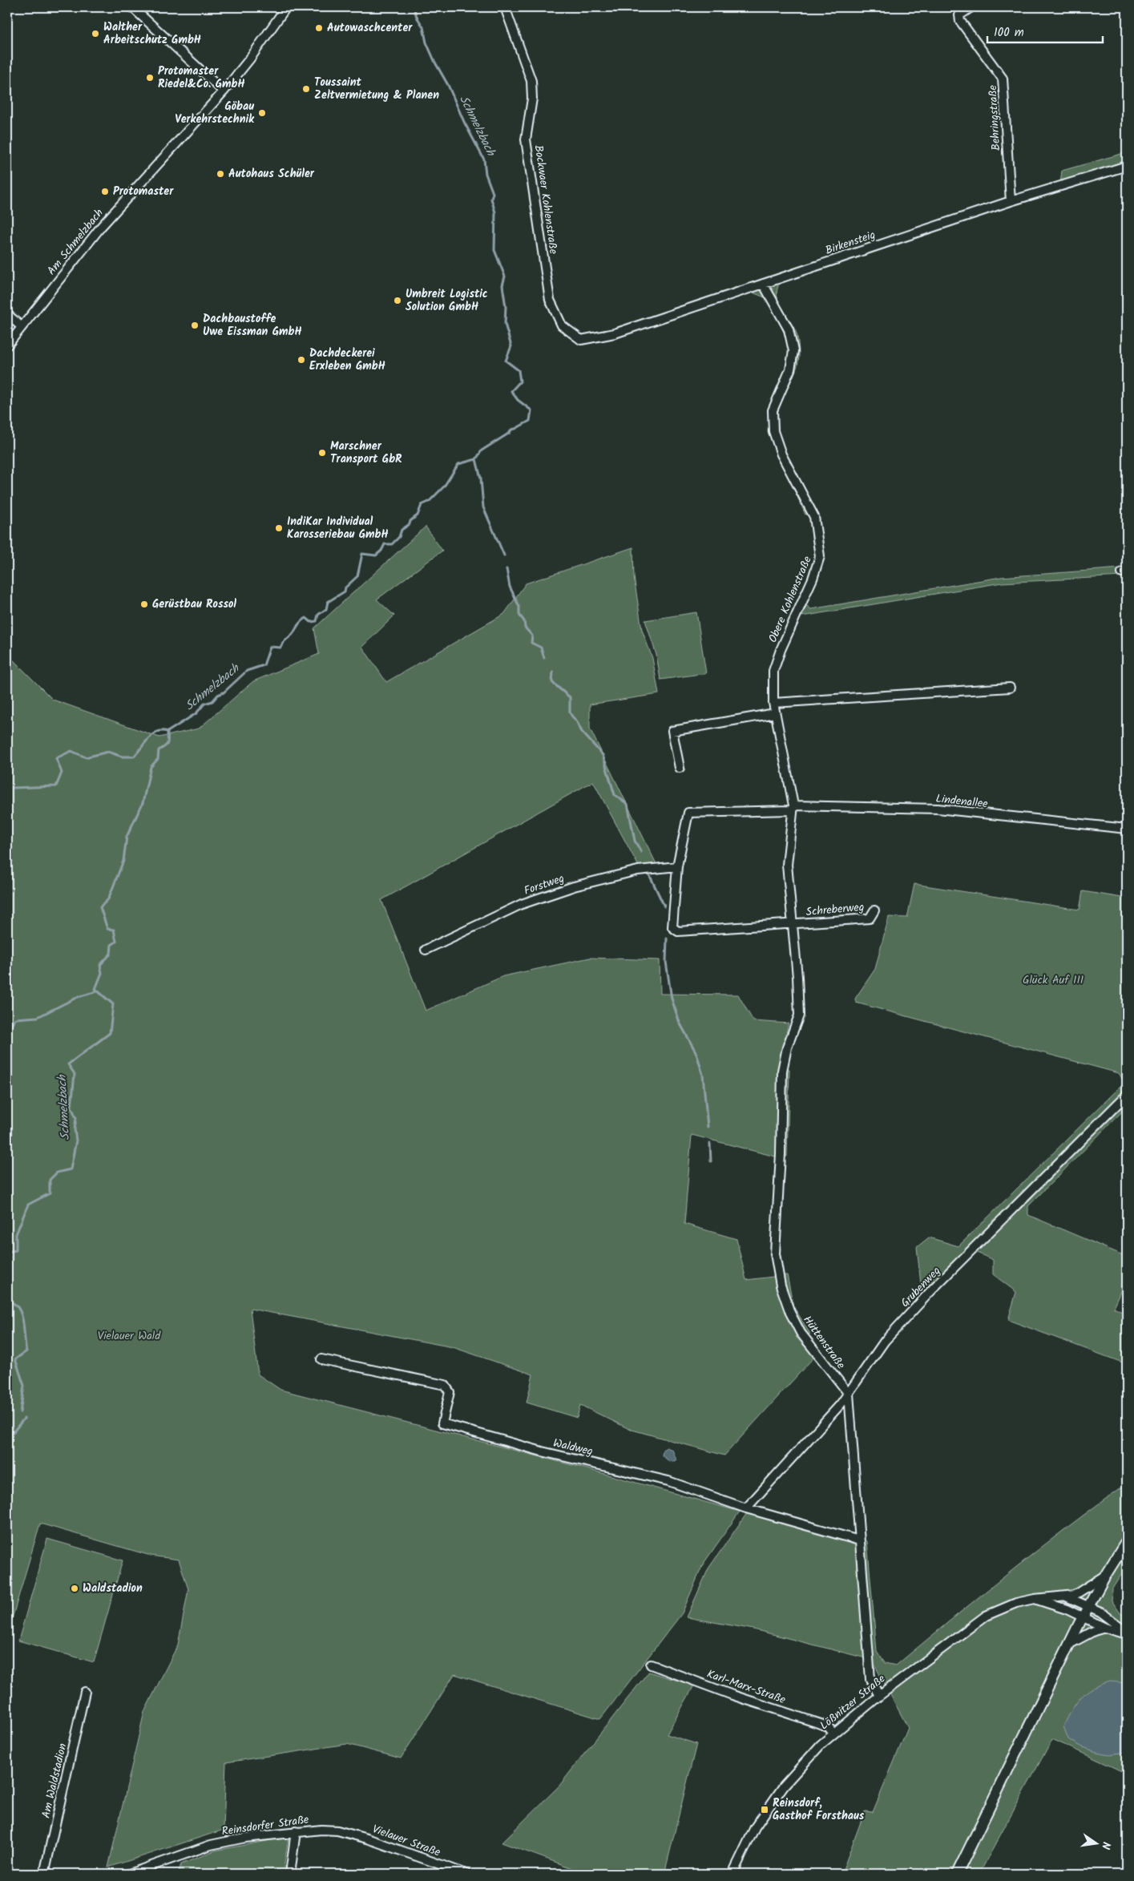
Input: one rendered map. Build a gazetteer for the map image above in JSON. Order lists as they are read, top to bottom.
{
  "streets": {
    "street": [
      "Behringstraße",
      "Bockwaer Kohlenstraße",
      "Am Schmelzbach",
      "Birkensteig",
      "Obere Kohlenstraße",
      "Lindenallee",
      "Forstweg",
      "Schreberweg",
      "Grubenweg",
      "Hüttenstraße",
      "Waldweg",
      "Karl-Marx-Straße",
      "Lößnitzer Straße",
      "Am Waldstadion",
      "Reinsdorfer Straße",
      "Vielauer Straße"
    ]
  },
  "crossings": [
    ["Behringstraße", "Birkensteig"],
    ["Bockwaer Kohlenstraße", "Birkensteig"],
    ["Birkensteig", "Obere Kohlenstraße"],
    ["Obere Kohlenstraße", "Lindenallee"],
    ["Obere Kohlenstraße", "Schreberweg"],
    ["Obere Kohlenstraße", "Hüttenstraße"],
    ["Grubenweg", "Hüttenstraße"],
    ["Grubenweg", "Waldweg"],
    ["Karl-Marx-Straße", "Lößnitzer Straße"],
    ["Reinsdorfer Straße", "Vielauer Straße"]
  ],
  "water": ["Schmelzbach"],
  "parks": ["Glück Auf III", "Vielauer Wald"],
  "places": {
    "other": [
      "Autowaschcenter",
      "Walther Arbeitschutz GmbH",
      "Protomaster Riedel&Co. GmbH",
      "Toussaint Zeltvermietung & Planen",
      "Göbau Verkehrstechnik",
      "Autohaus Schüler",
      "Protomaster",
      "Umbreit Logistic Solution GmbH",
      "Dachbaustoffe Uwe Eissman GmbH",
      "Dachdeckerei Erxleben GmbH",
      "Marschner Transport GbR",
      "IndiKar Individual Karosseriebau GmbH",
      "Gerüstbau Rossol",
      "Waldstadion"
    ],
    "transit": ["Reinsdorf, Gasthof Forsthaus"]
  },
  "scale_bar": "100 m",
  "north": "right"
}
